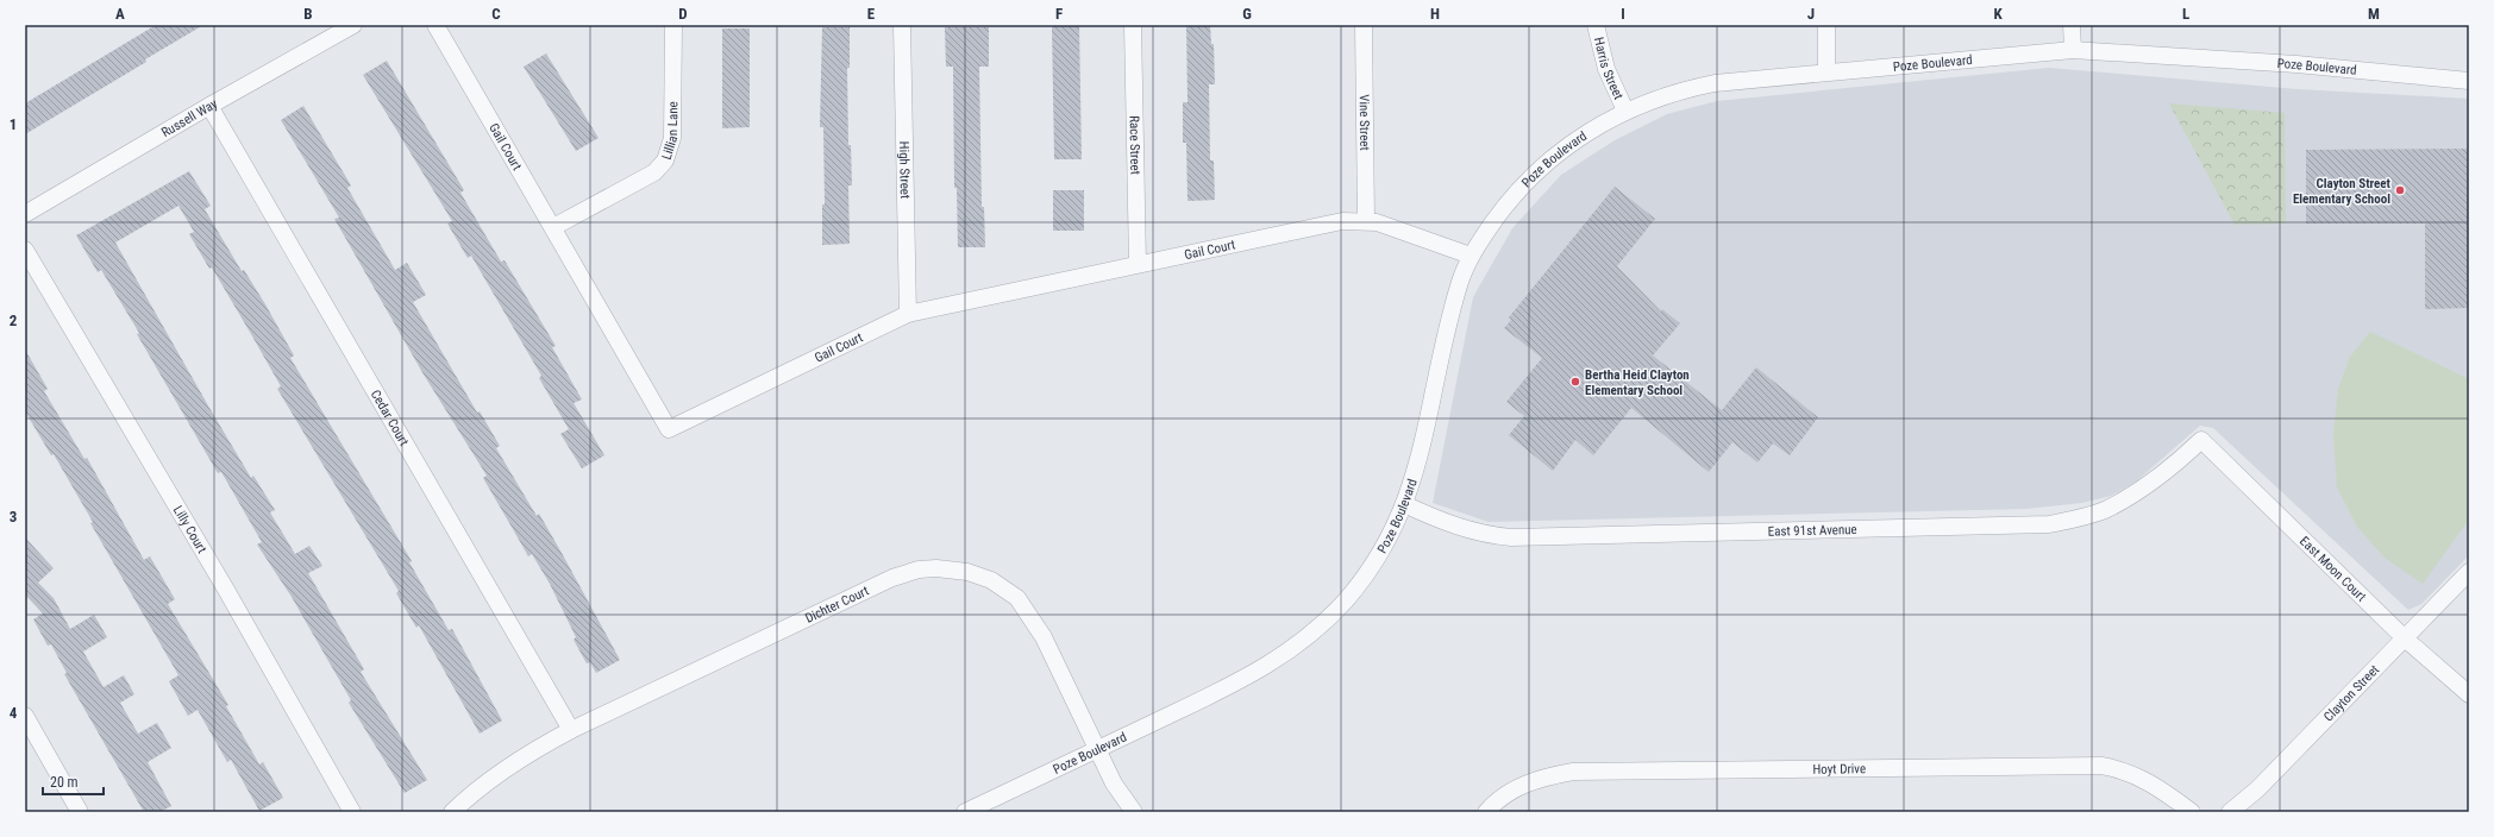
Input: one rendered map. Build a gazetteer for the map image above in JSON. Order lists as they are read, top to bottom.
{
  "streets": {
    "street": [
      "Poze Boulevard",
      "Harris Street",
      "Russell Way",
      "Vine Street",
      "Lillian Lane",
      "Race Street",
      "Gail Court",
      "High Street",
      "Cedar Court",
      "East 91st Avenue",
      "Lilly Court",
      "East Moon Court",
      "Dichter Court",
      "Clayton Street",
      "Hoyt Drive"
    ]
  },
  "crossings": [
    ["Poze Boulevard", "Harris Street"],
    ["Poze Boulevard", "Gail Court"],
    ["Poze Boulevard", "East 91st Avenue"],
    ["Poze Boulevard", "Dichter Court"],
    ["Russell Way", "Cedar Court"],
    ["Vine Street", "Gail Court"],
    ["Lillian Lane", "Gail Court"],
    ["Race Street", "Gail Court"],
    ["Gail Court", "High Street"],
    ["Cedar Court", "Dichter Court"],
    ["East 91st Avenue", "East Moon Court"],
    ["East Moon Court", "Clayton Street"]
  ],
  "places": ["Clayton Street Elementary School", "Bertha Heid Clayton Elementary School"],
  "scale_bar": "20 m",
  "grid": {
    "columns": [
      "A",
      "B",
      "C",
      "D",
      "E",
      "F",
      "G",
      "H",
      "I",
      "J",
      "K",
      "L",
      "M"
    ],
    "rows": [
      "1",
      "2",
      "3",
      "4"
    ]
  }
}
